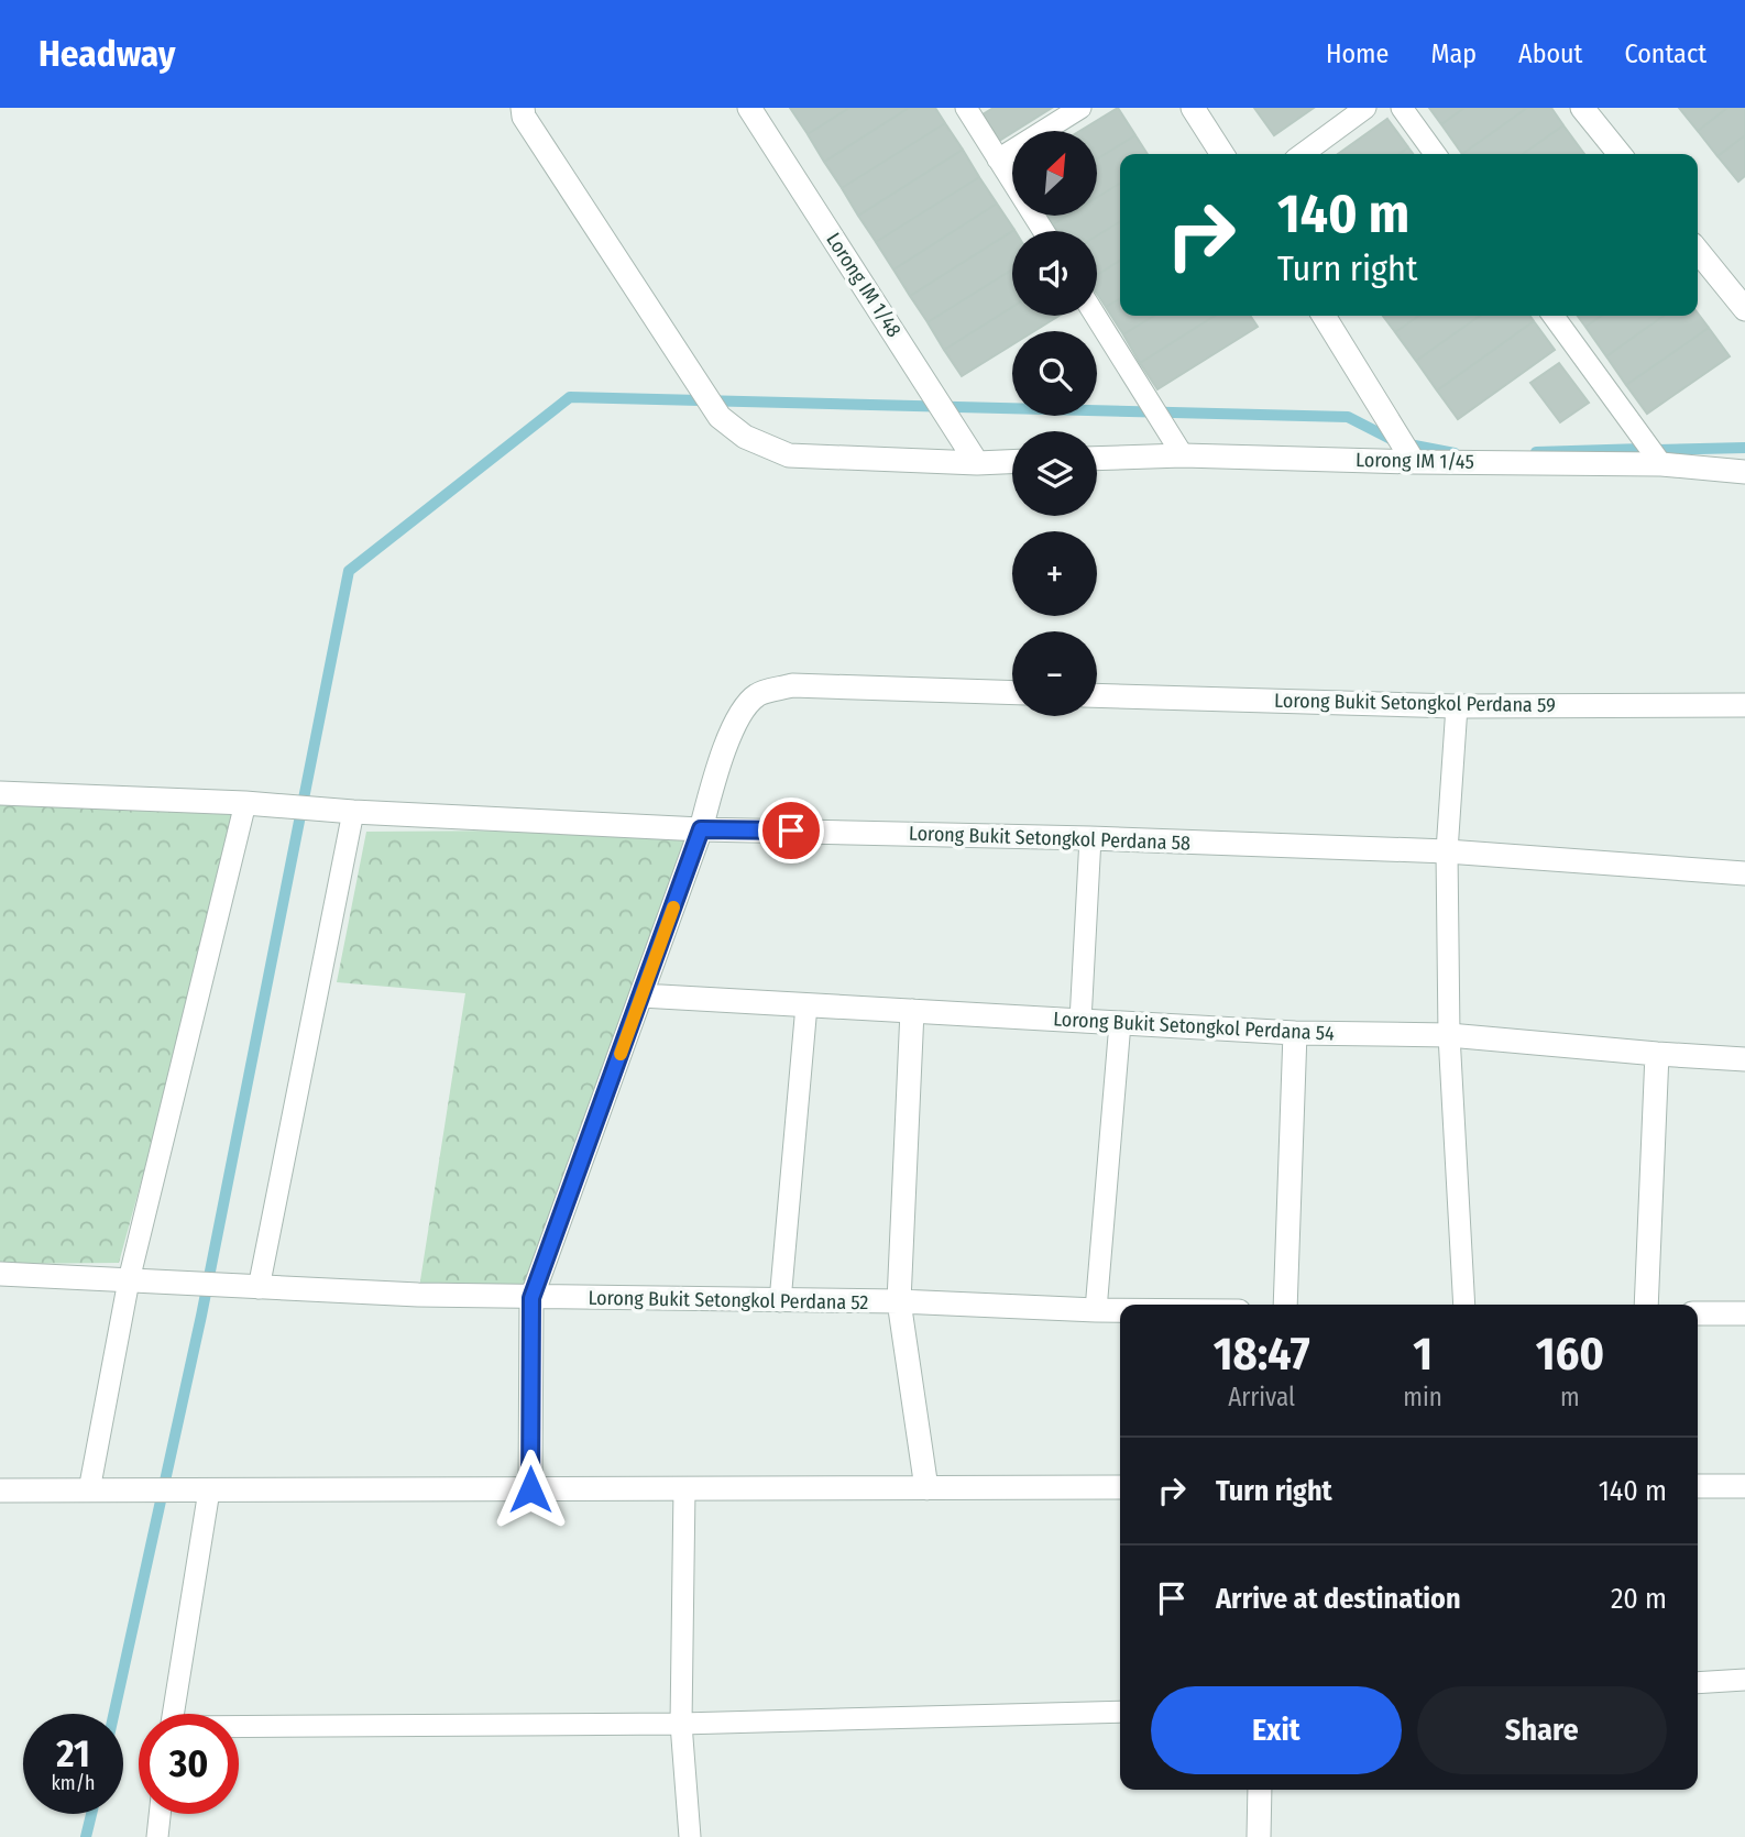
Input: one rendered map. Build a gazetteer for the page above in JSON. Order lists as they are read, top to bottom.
{
  "streets": {
    "street": [
      "Lorong IM 1/48",
      "Lorong IM 1/45",
      "Lorong Bukit Setongkol Perdana 59",
      "Lorong Bukit Setongkol Perdana 58",
      "Lorong Bukit Setongkol Perdana 54",
      "Lorong Bukit Setongkol Perdana 52"
    ]
  },
  "north": "top right",
  "page": {
    "header": "Headway",
    "nav": [
      "Home",
      "Map",
      "About",
      "Contact"
    ],
    "map_buttons": ["+", "−"],
    "turn": ["140 m", "Turn right"],
    "eta": [
      "18:47",
      "Arrival",
      "1",
      "min",
      "160",
      "m"
    ],
    "list": [
      {
        "name": "Turn right",
        "value": "140 m"
      },
      {
        "name": "Arrive at destination",
        "value": "20 m"
      }
    ],
    "buttons": ["Exit", "Share"],
    "speed": "21 km/h",
    "limit": "30"
  }
}
